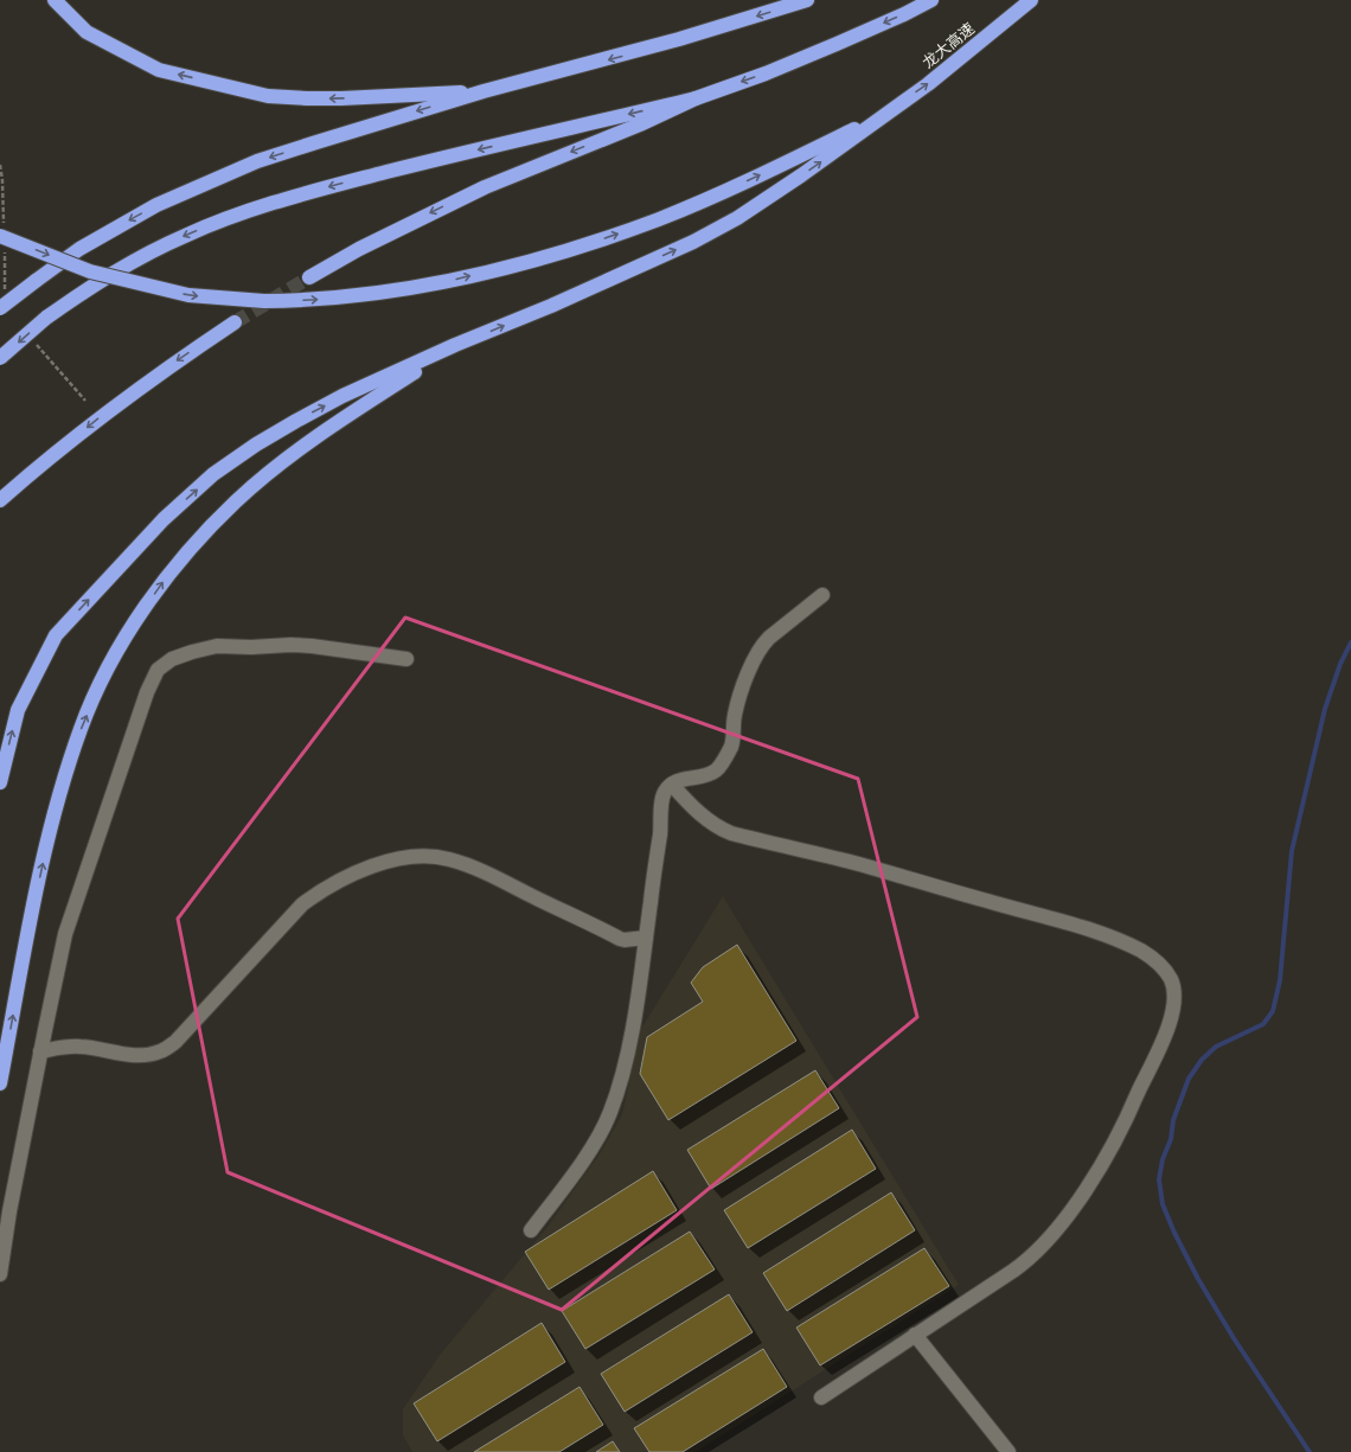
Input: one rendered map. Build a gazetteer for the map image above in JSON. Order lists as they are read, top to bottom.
{
  "streets": {
    "highway": ["龙大高速"]
  }
}
